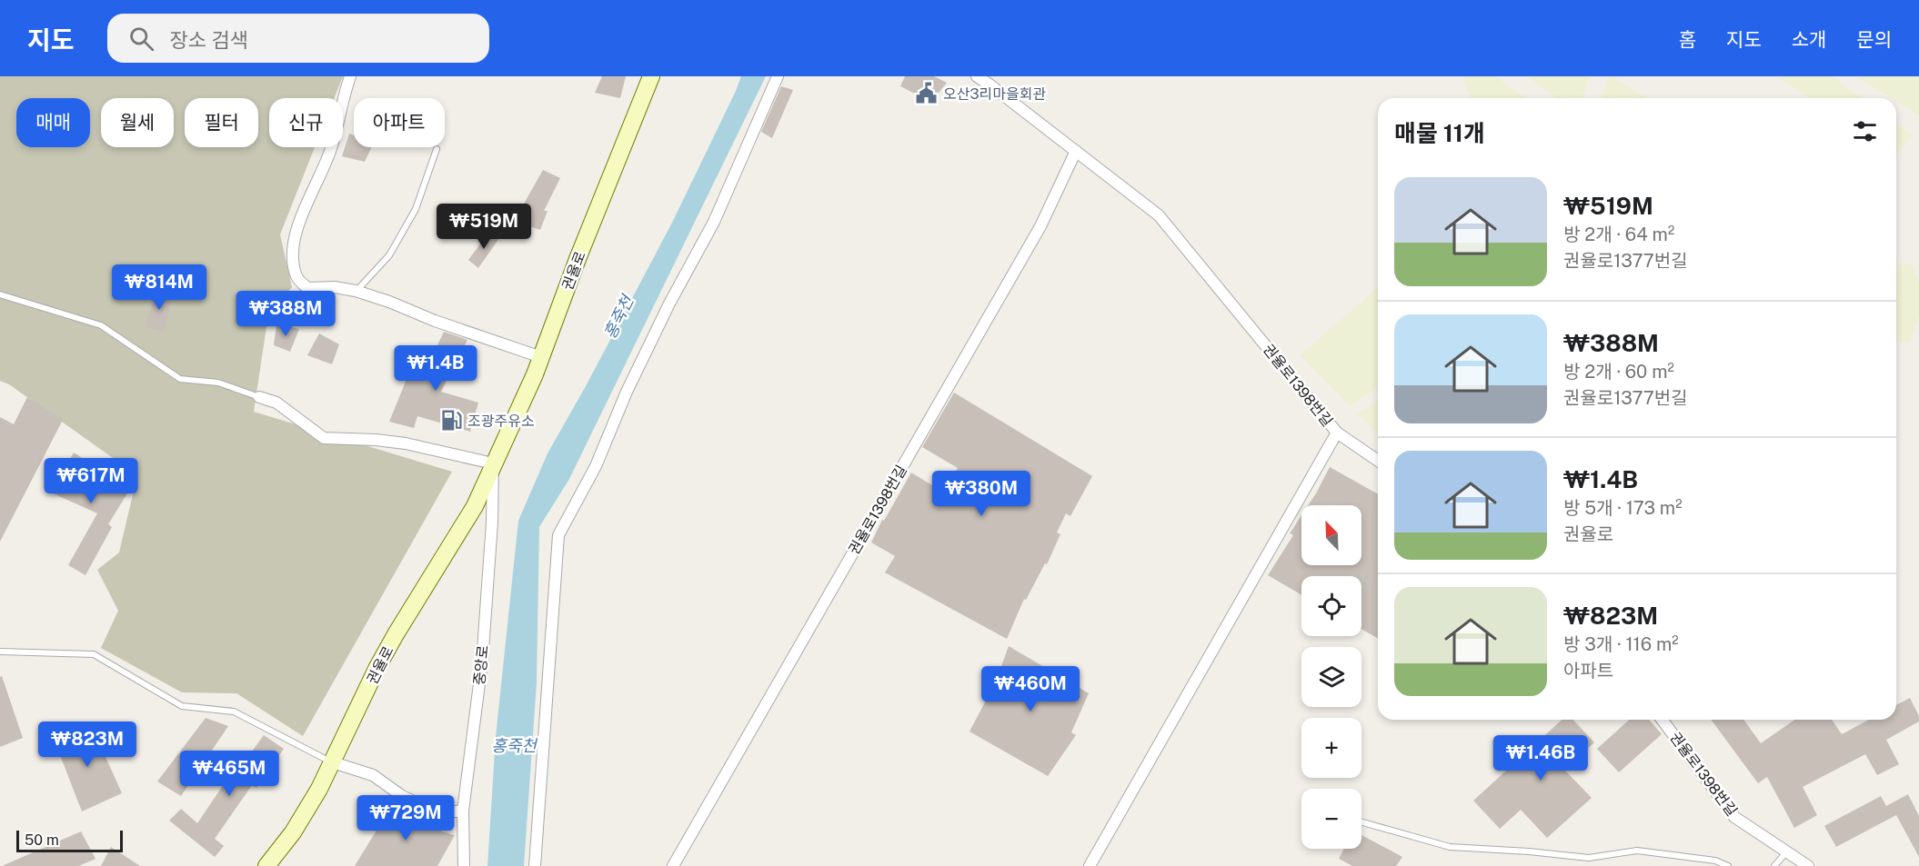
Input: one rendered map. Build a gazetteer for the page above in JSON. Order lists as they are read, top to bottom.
{
  "streets": {
    "main road": ["권율로"],
    "street": ["권율로1398번길", "중앙로"]
  },
  "crossings": [
    ["권율로", "중앙로"]
  ],
  "water": ["홍죽천"],
  "places": {
    "public building": ["오산3리마을회관"],
    "fuel station": ["조광주유소"]
  },
  "scale_bar": "50 m",
  "north": "top left",
  "page": {
    "header": "지도",
    "search": "장소 검색",
    "nav": [
      "홈",
      "지도",
      "소개",
      "문의"
    ],
    "chip": [
      "매매",
      "월세",
      "필터",
      "신규",
      "아파트"
    ],
    "heading": "매물 11개",
    "list": [
      {
        "name": "₩519M",
        "note": "방 2개 · 64 m² · 권율로1377번길"
      },
      {
        "name": "₩388M",
        "note": "방 2개 · 60 m² · 권율로1377번길"
      },
      {
        "name": "₩1.4B",
        "note": "방 5개 · 173 m² · 권율로"
      },
      {
        "name": "₩823M",
        "note": "방 3개 · 116 m² · 아파트"
      }
    ],
    "price": [
      "₩519M",
      "₩814M",
      "₩388M",
      "₩1.4B",
      "₩617M",
      "₩380M",
      "₩460M",
      "₩823M",
      "₩1.46B",
      "₩465M",
      "₩729M"
    ],
    "map_buttons": ["+", "−"],
    "scale": "50 m"
  }
}
